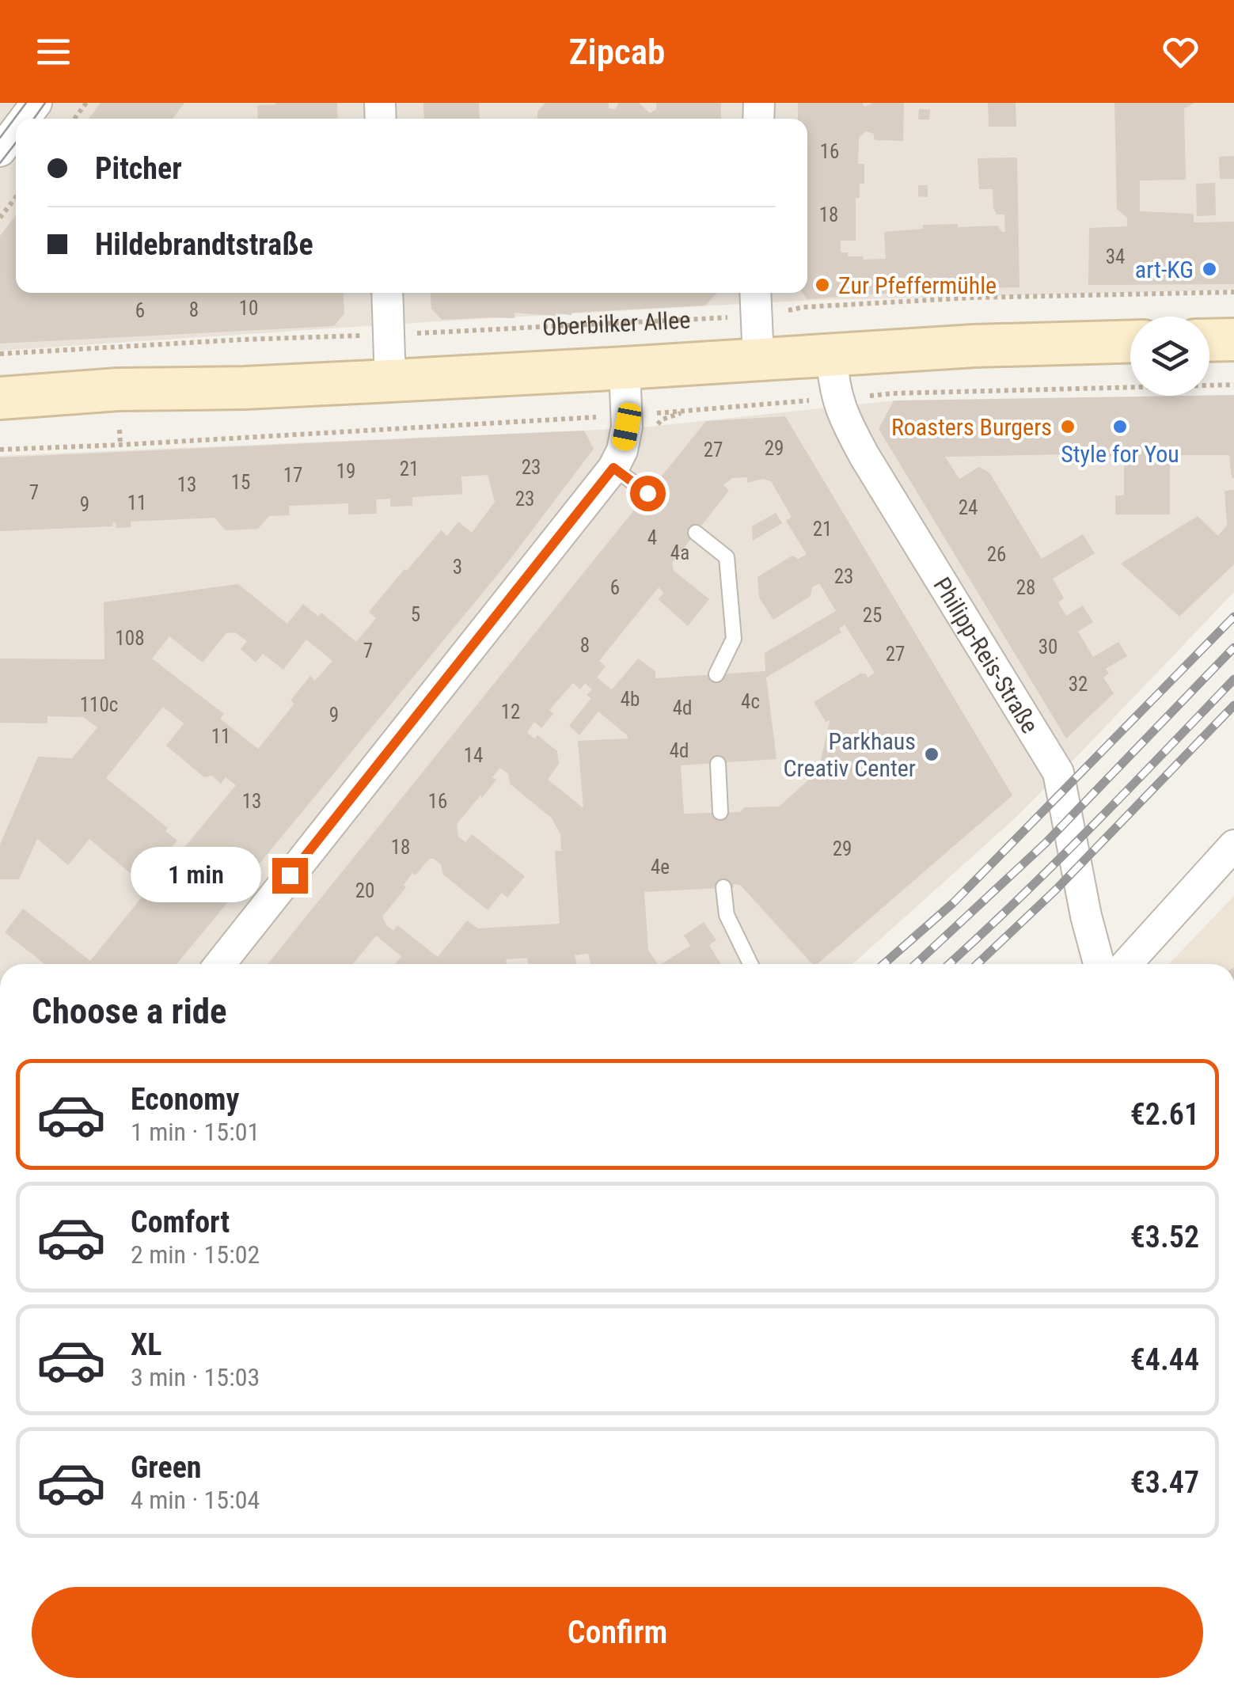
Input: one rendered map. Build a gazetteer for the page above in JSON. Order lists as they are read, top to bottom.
{
  "streets": {
    "main road": ["Oberbilker Allee"],
    "street": ["Philipp-Reis-Straße"]
  },
  "crossings": [
    ["Oberbilker Allee", "Philipp-Reis-Straße"]
  ],
  "places": [
    "art-KG",
    "Zur Pfeffermühle",
    "Roasters Burgers",
    "Style for You",
    "Parkhaus Creativ Center"
  ],
  "house_numbers": [
    "16",
    "18",
    "34",
    "10",
    "8",
    "6",
    "29",
    "27",
    "23",
    "21",
    "19",
    "17",
    "15",
    "13",
    "7",
    "23",
    "11",
    "9",
    "24",
    "21",
    "4",
    "4a",
    "26",
    "3",
    "23",
    "6",
    "28",
    "5",
    "25",
    "108",
    "8",
    "30",
    "7",
    "27",
    "32",
    "4b",
    "4c",
    "110c",
    "4d",
    "12",
    "9",
    "11",
    "4d",
    "14",
    "13",
    "16",
    "18",
    "29",
    "4e",
    "20"
  ],
  "page": {
    "header": "Zipcab",
    "banner": ["Pitcher", "Hildebrandtstraße"],
    "bubble": "1 min",
    "heading": "Choose a ride",
    "list": [
      {
        "name": "Economy",
        "note": "1 min · 15:01",
        "value": "€2.61"
      },
      {
        "name": "Comfort",
        "note": "2 min · 15:02",
        "value": "€3.52"
      },
      {
        "name": "XL",
        "note": "3 min · 15:03",
        "value": "€4.44"
      },
      {
        "name": "Green",
        "note": "4 min · 15:04",
        "value": "€3.47"
      }
    ],
    "buttons": "Confirm"
  }
}
